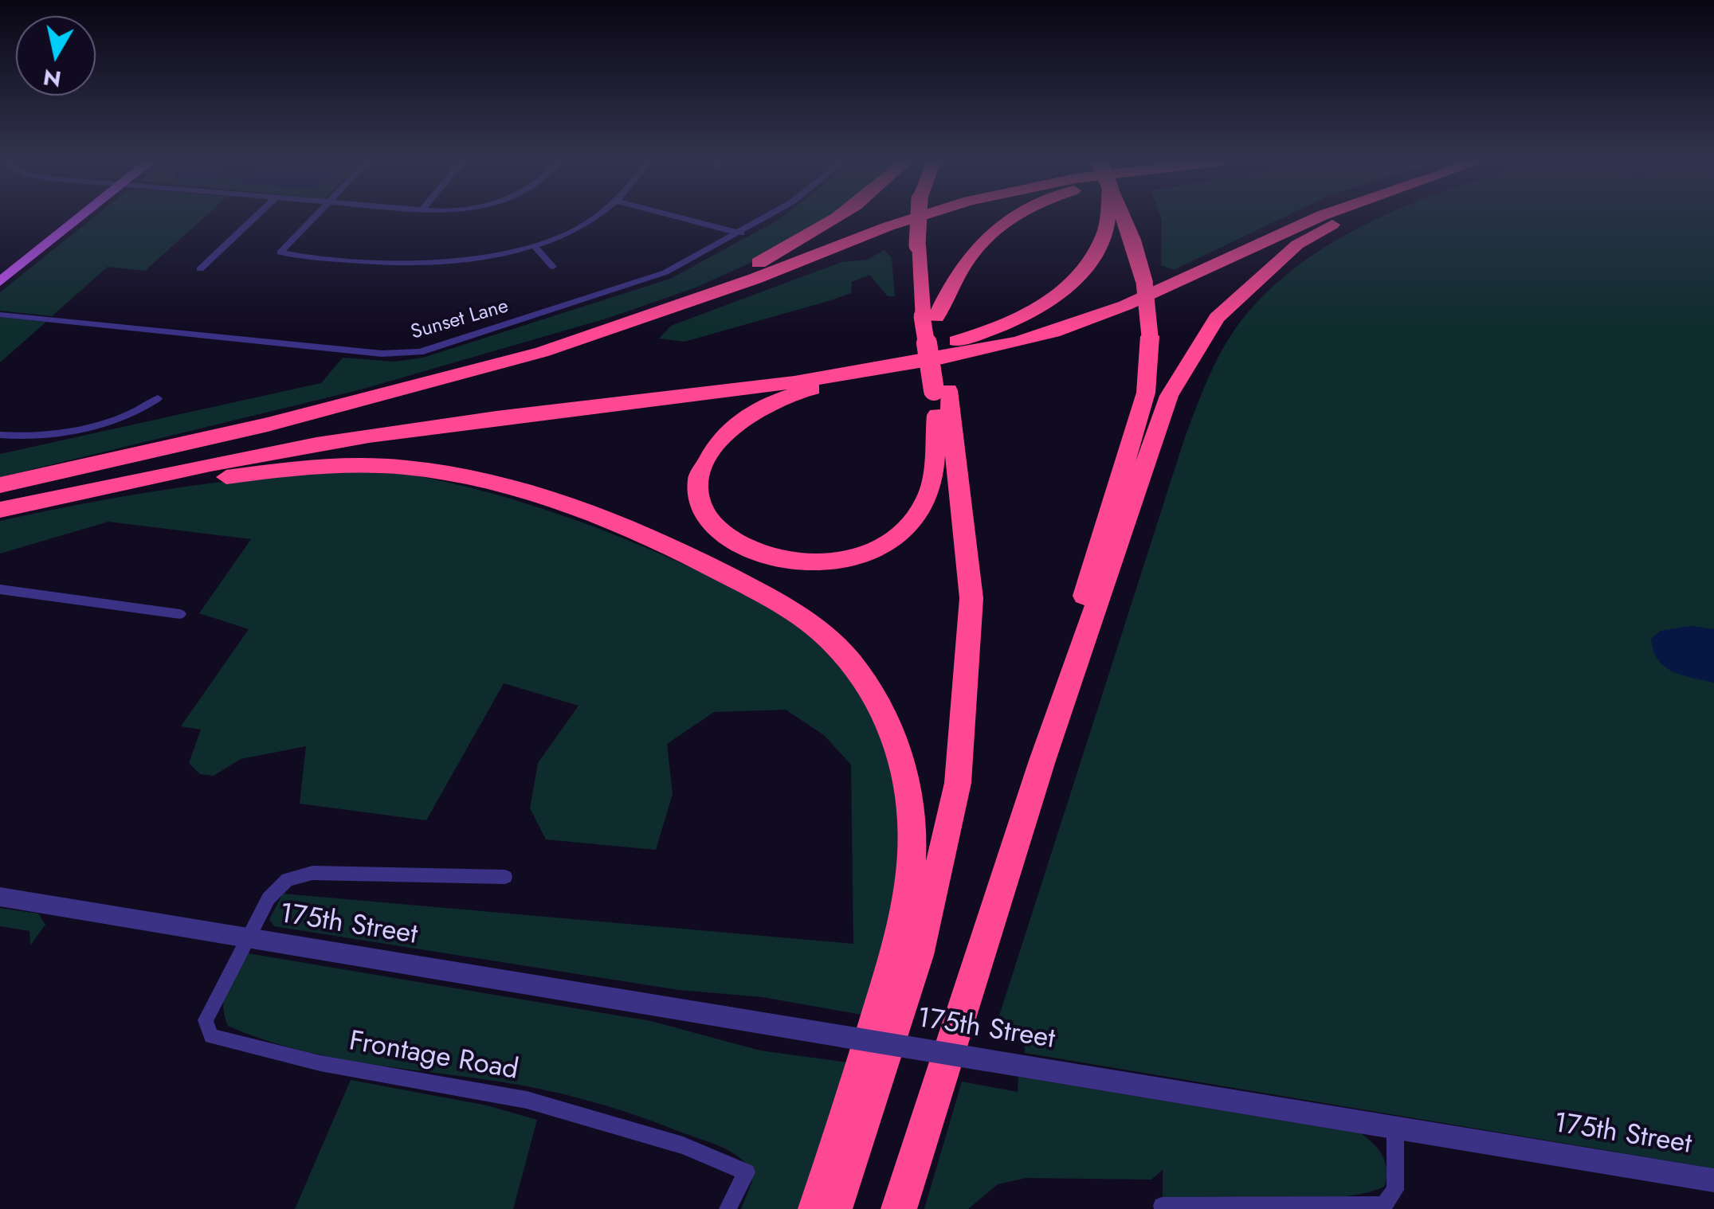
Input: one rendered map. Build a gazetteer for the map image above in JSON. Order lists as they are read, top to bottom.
{
  "streets": {
    "street": ["Sunset Lane", "175th Street", "Frontage Road"]
  },
  "crossings": [
    ["175th Street", "Frontage Road"]
  ],
  "north": "bottom"
}
